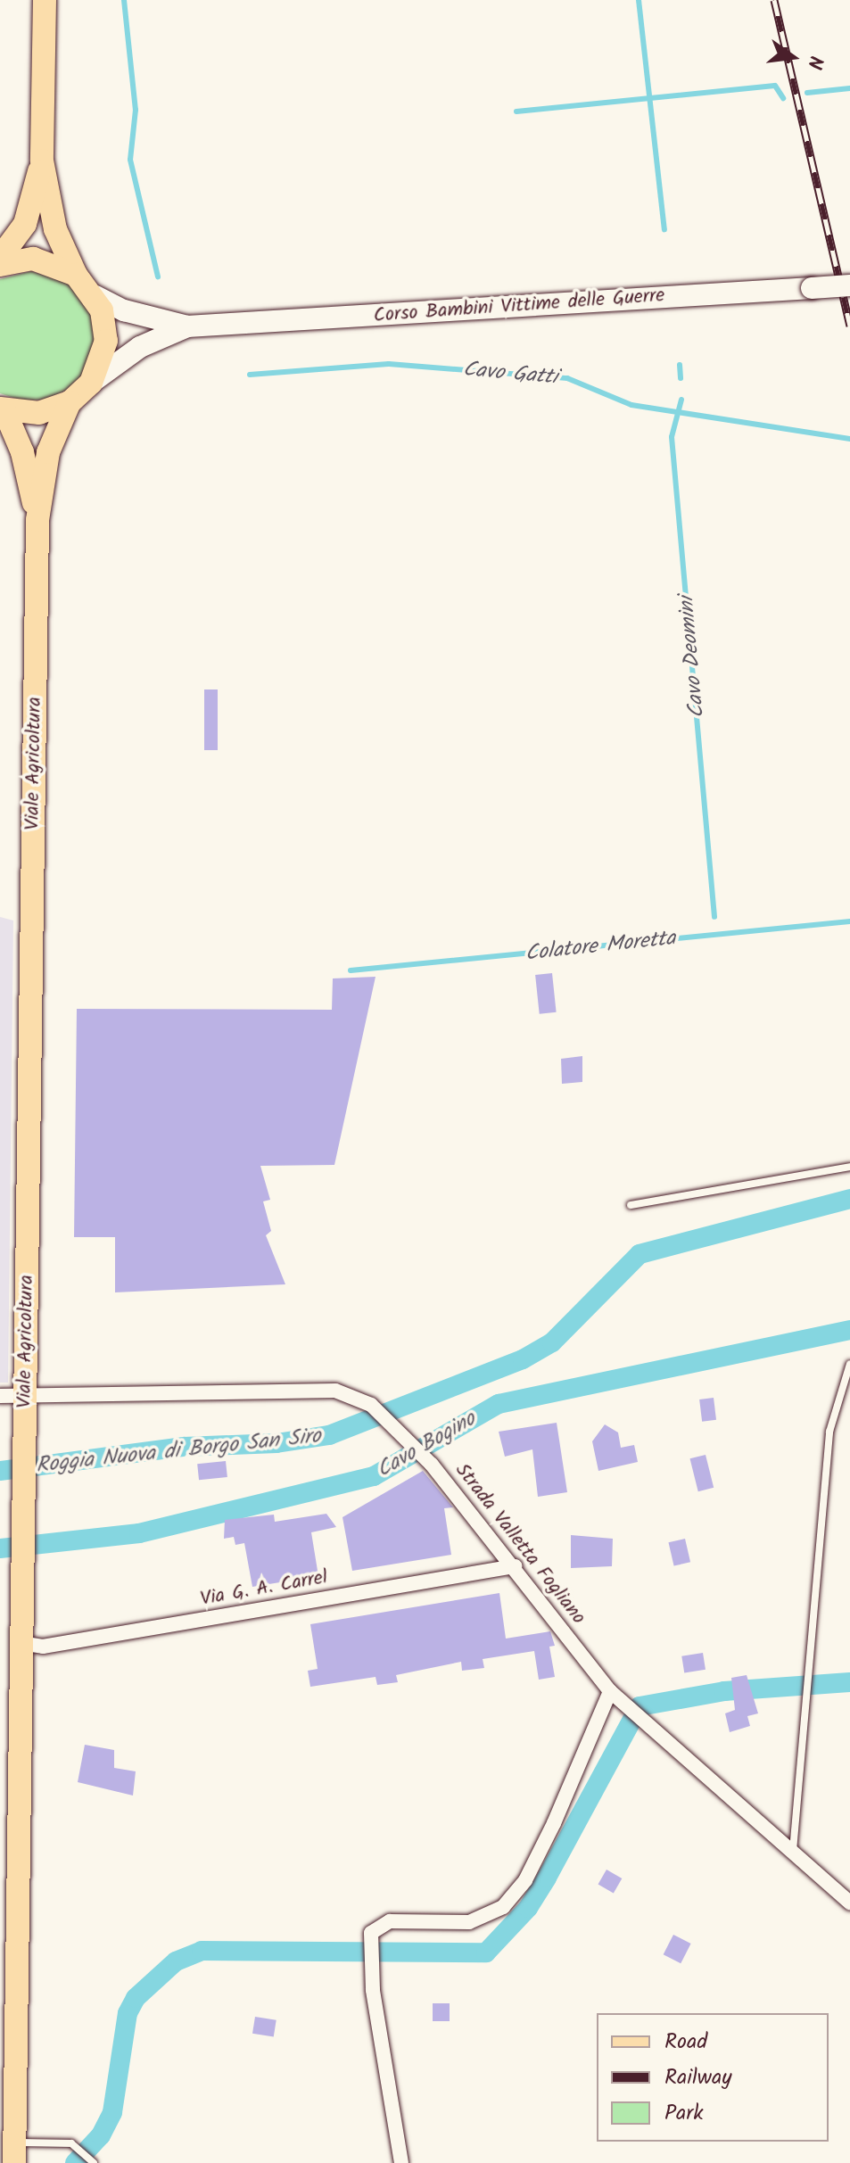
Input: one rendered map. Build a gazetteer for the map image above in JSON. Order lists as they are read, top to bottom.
{
  "streets": {
    "main road": ["Corso Bambini Vittime delle Guerre", "Viale Agricoltura"],
    "street": ["Strada Valletta Fogliano", "Via G. A. Carrel"]
  },
  "crossings": [
    ["Corso Bambini Vittime delle Guerre", "Viale Agricoltura"],
    ["Viale Agricoltura", "Strada Valletta Fogliano"],
    ["Viale Agricoltura", "Via G. A. Carrel"],
    ["Strada Valletta Fogliano", "Via G. A. Carrel"]
  ],
  "water": [
    "Cavo Gatti",
    "Cavo Deomini",
    "Colatore Moretta",
    "Cavo Bogino",
    "Roggia Nuova di Borgo San Siro"
  ],
  "legend": ["Road", "Railway", "Park"],
  "north": "right"
}
